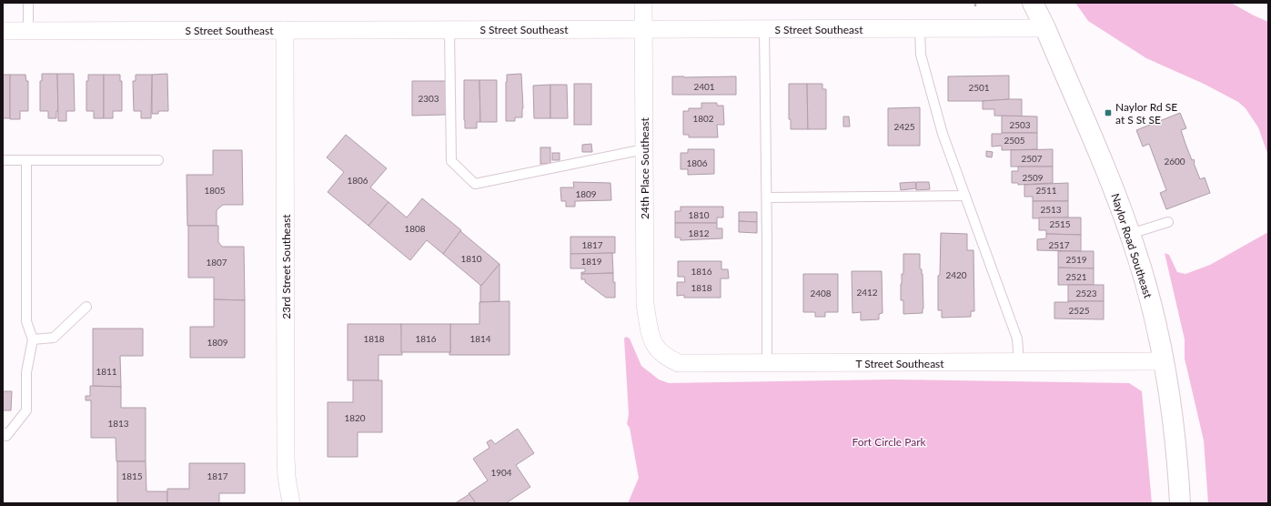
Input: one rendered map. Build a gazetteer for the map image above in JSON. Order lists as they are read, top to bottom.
{
  "streets": {
    "street": [
      "S Street Southeast",
      "24th Place Southeast",
      "Naylor Road Southeast",
      "23rd Street Southeast",
      "T Street Southeast"
    ]
  },
  "crossings": [
    ["S Street Southeast", "24th Place Southeast"],
    ["S Street Southeast", "Naylor Road Southeast"],
    ["S Street Southeast", "23rd Street Southeast"],
    ["24th Place Southeast", "T Street Southeast"],
    ["Naylor Road Southeast", "T Street Southeast"]
  ],
  "parks": ["Fort Circle Park"],
  "places": {
    "transit": ["Naylor Rd SE at S St SE"]
  },
  "house_numbers": [
    "2401",
    "2501",
    "2303",
    "1802",
    "2503",
    "2425",
    "2505",
    "2507",
    "2600",
    "1806",
    "2509",
    "1806",
    "1805",
    "2511",
    "1809",
    "2513",
    "1810",
    "2515",
    "1808",
    "1812",
    "1817",
    "2517",
    "1810",
    "2519",
    "1819",
    "1807",
    "1816",
    "2420",
    "2521",
    "1818",
    "2412",
    "2408",
    "2523",
    "2525",
    "1818",
    "1816",
    "1814",
    "1809",
    "1811",
    "1820",
    "1813",
    "1904",
    "1815",
    "1817"
  ]
}
